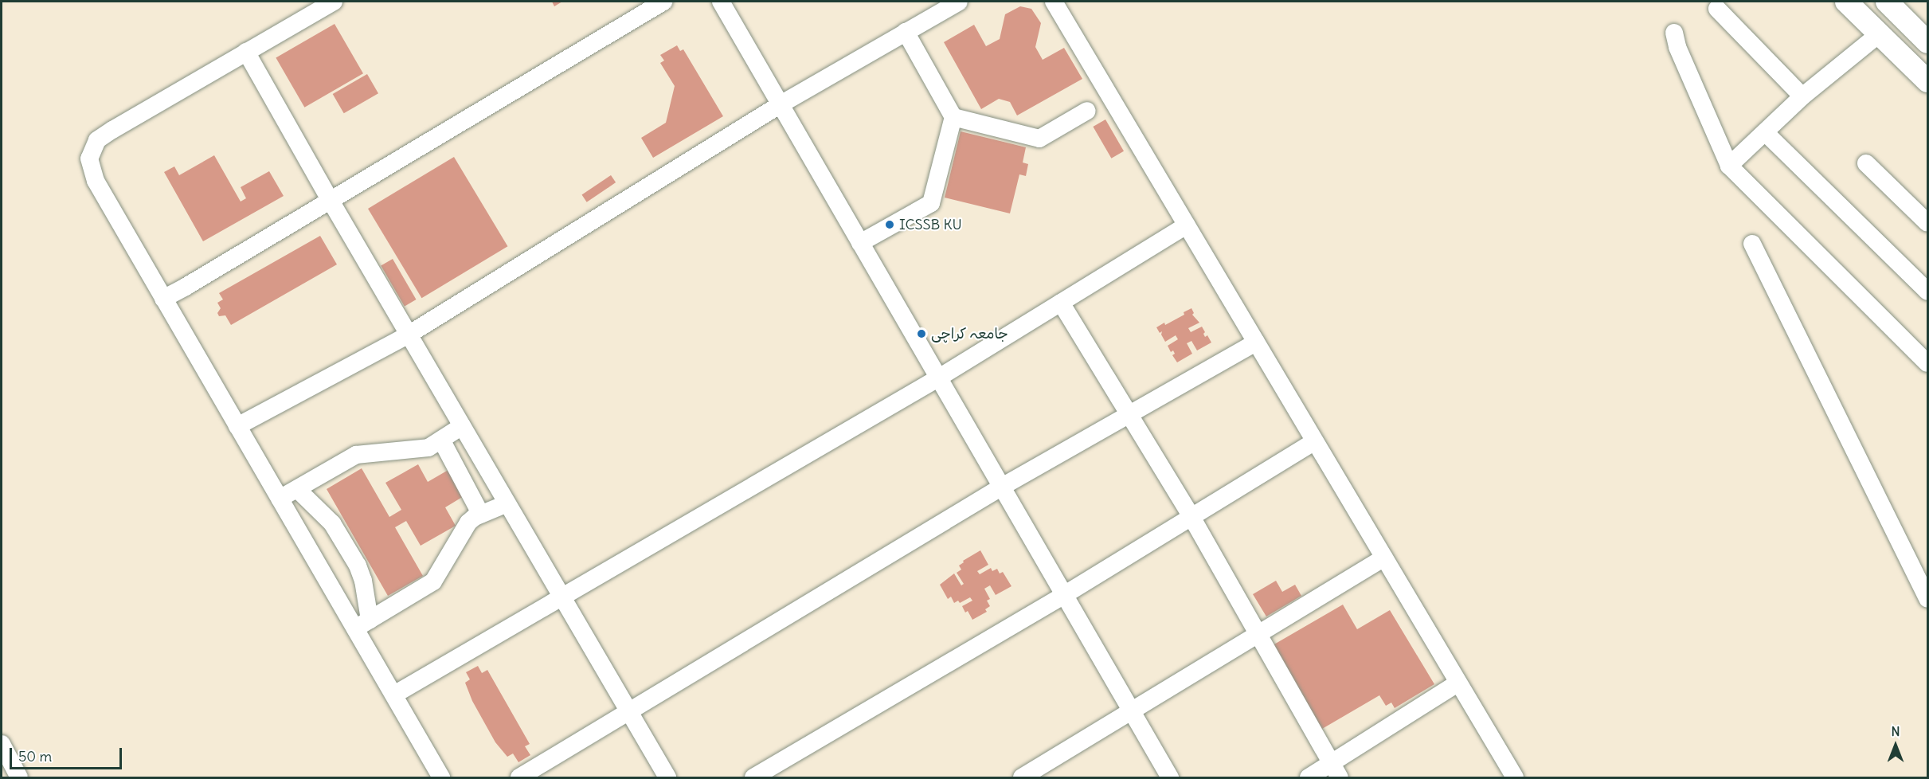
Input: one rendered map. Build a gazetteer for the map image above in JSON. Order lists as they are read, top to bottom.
{
  "places": ["ICSSB KU", "جامعہ کراچی"],
  "scale_bar": "50 m",
  "north": "top"
}
